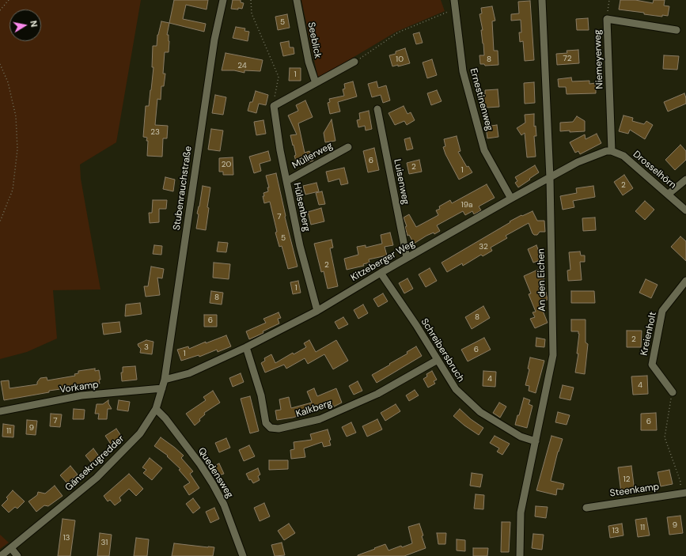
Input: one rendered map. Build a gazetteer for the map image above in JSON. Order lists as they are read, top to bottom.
{
  "streets": {
    "street": [
      "Seeblick",
      "Niemeyerweg",
      "Ernestinenweg",
      "Müllerweg",
      "Drosselhörn",
      "Luisenweg",
      "Stubenrauchstraße",
      "Hülsenberg",
      "Kitzeberger Weg",
      "An den Eichen",
      "Kreienholt",
      "Schreibersbruch",
      "Vorkamp",
      "Kalkberg",
      "Gänsekrugredder",
      "Quedensweg",
      "Steenkamp"
    ]
  },
  "crossings": [
    ["Niemeyerweg", "Drosselhörn"],
    ["Niemeyerweg", "Kitzeberger Weg"],
    ["Ernestinenweg", "Kitzeberger Weg"],
    ["Müllerweg", "Hülsenberg"],
    ["Drosselhörn", "Kitzeberger Weg"],
    ["Luisenweg", "Kitzeberger Weg"],
    ["Stubenrauchstraße", "Kitzeberger Weg"],
    ["Stubenrauchstraße", "Gänsekrugredder"],
    ["Hülsenberg", "Kitzeberger Weg"],
    ["Kitzeberger Weg", "An den Eichen"],
    ["Kitzeberger Weg", "Schreibersbruch"],
    ["Kitzeberger Weg", "Kalkberg"],
    ["Kitzeberger Weg", "Gänsekrugredder"],
    ["An den Eichen", "Schreibersbruch"],
    ["Schreibersbruch", "Kalkberg"],
    ["Vorkamp", "Gänsekrugredder"],
    ["Gänsekrugredder", "Quedensweg"]
  ],
  "house_numbers": [
    "5",
    "72",
    "10",
    "8",
    "24",
    "1",
    "23",
    "6",
    "20",
    "2",
    "1",
    "2",
    "19a",
    "7",
    "5",
    "32",
    "2",
    "1",
    "8",
    "8",
    "6",
    "2",
    "3",
    "6",
    "1",
    "4",
    "4",
    "7",
    "6",
    "9",
    "11",
    "12",
    "9",
    "11",
    "13",
    "13",
    "31"
  ],
  "north": "right"
}
